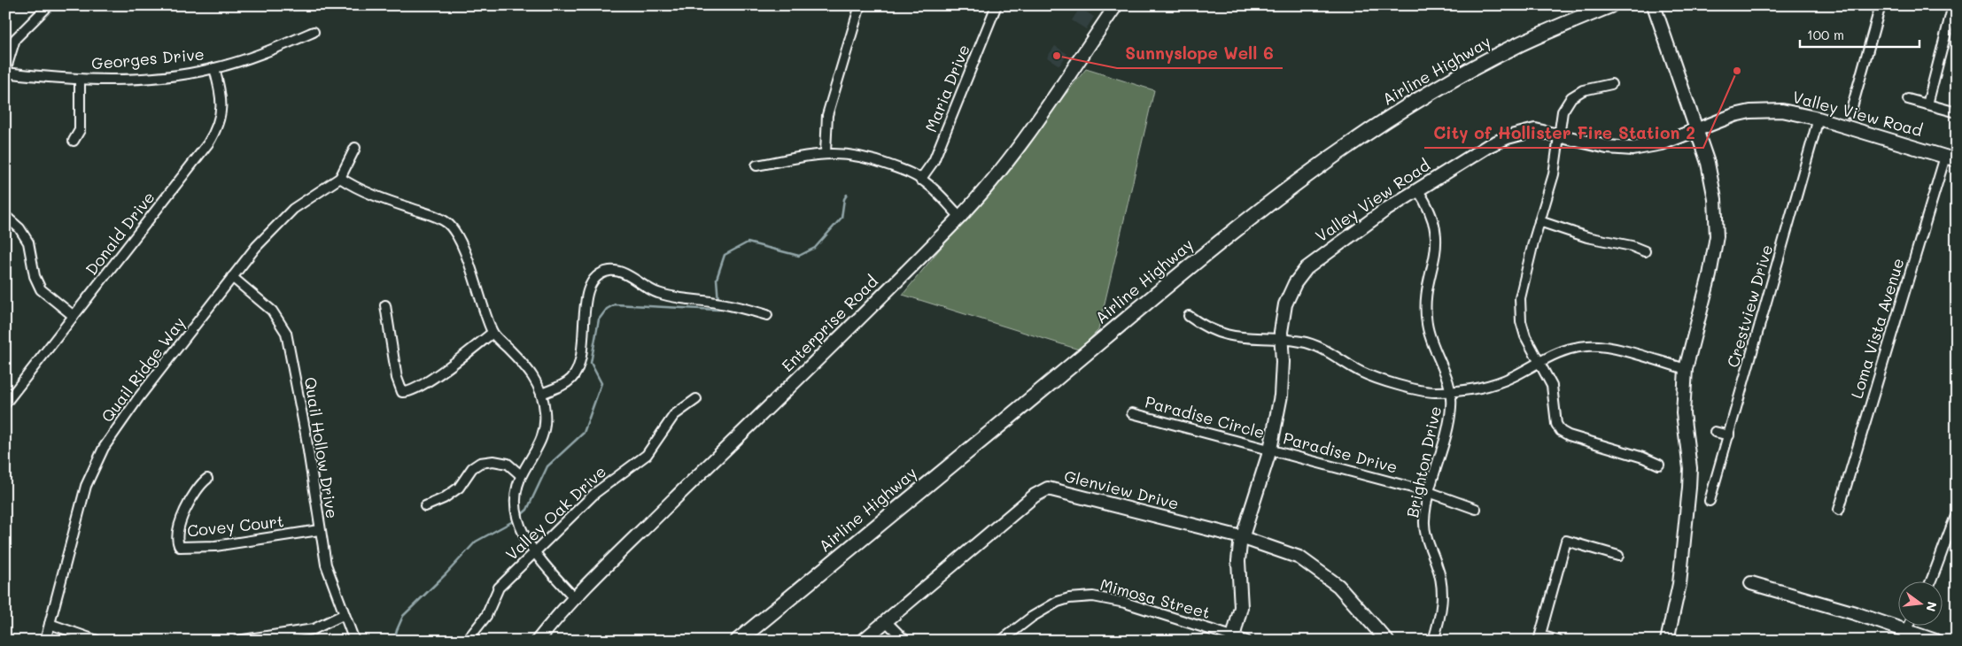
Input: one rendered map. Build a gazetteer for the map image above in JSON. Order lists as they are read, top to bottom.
{
  "streets": {
    "main road": ["Airline Highway"],
    "street": [
      "Georges Drive",
      "Maria Drive",
      "Valley View Road",
      "Donald Drive",
      "Crestview Drive",
      "Enterprise Road",
      "Loma Vista Avenue",
      "Quail Ridge Way",
      "Paradise Circle",
      "Quail Hollow Drive",
      "Paradise Drive",
      "Brighton Drive",
      "Glenview Drive",
      "Valley Oak Drive",
      "Covey Court",
      "Mimosa Street"
    ]
  },
  "crossings": [
    ["Georges Drive", "Donald Drive"],
    ["Valley View Road", "Crestview Drive"],
    ["Valley View Road", "Loma Vista Avenue"],
    ["Valley View Road", "Paradise Circle"],
    ["Valley View Road", "Paradise Drive"],
    ["Valley View Road", "Brighton Drive"],
    ["Valley View Road", "Glenview Drive"],
    ["Valley View Road", "Mimosa Street"],
    ["Quail Ridge Way", "Quail Hollow Drive"],
    ["Paradise Circle", "Paradise Drive"],
    ["Quail Hollow Drive", "Covey Court"],
    ["Paradise Drive", "Brighton Drive"]
  ],
  "places": ["Sunnyslope Well 6", "City of Hollister Fire Station 2"],
  "scale_bar": "100 m",
  "north": "right"
}
